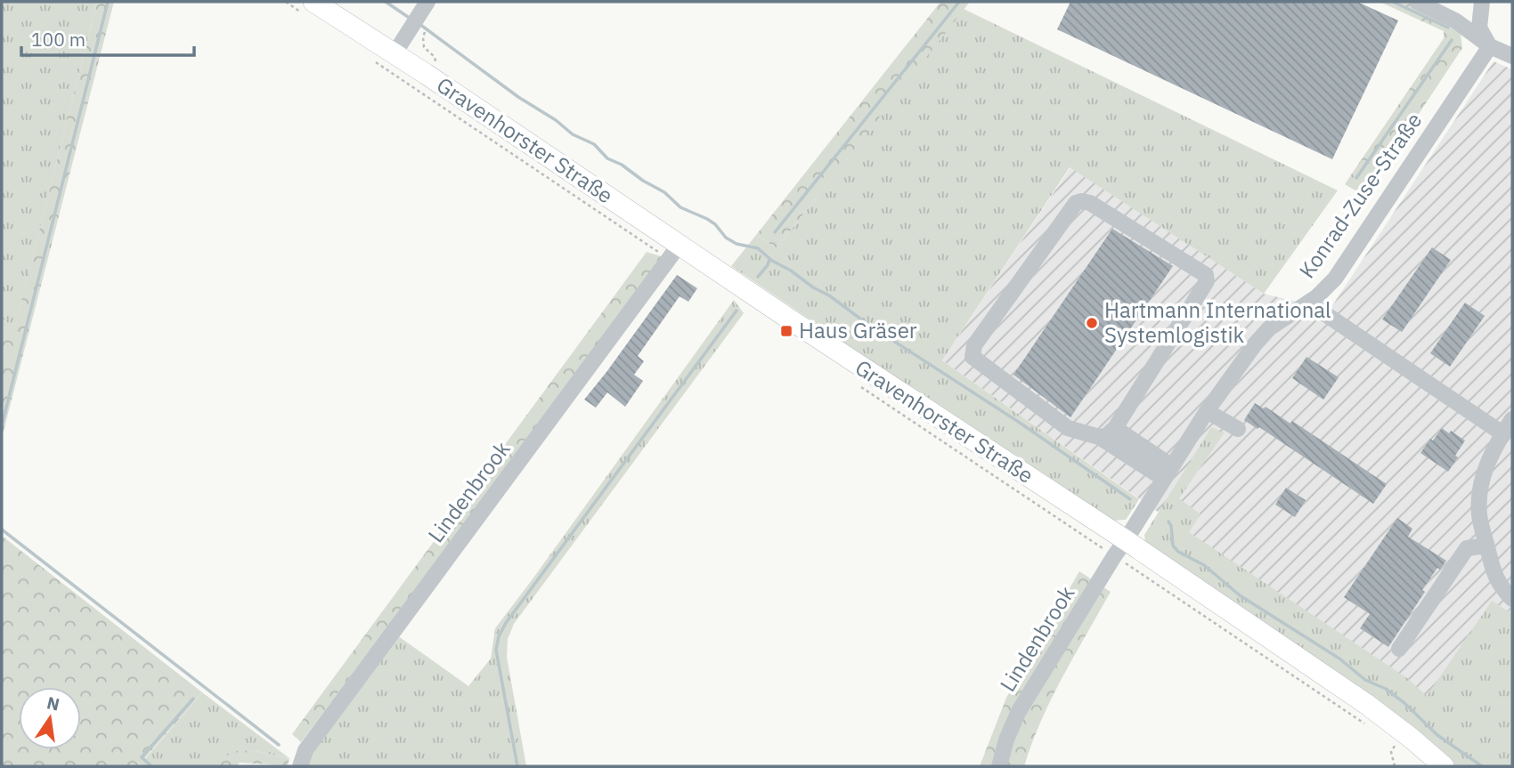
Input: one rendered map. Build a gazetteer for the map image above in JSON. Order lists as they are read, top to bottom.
{
  "streets": {
    "main road": ["Gravenhorster Straße"],
    "street": ["Konrad-Zuse-Straße", "Lindenbrook"]
  },
  "crossings": [
    ["Gravenhorster Straße", "Konrad-Zuse-Straße"],
    ["Gravenhorster Straße", "Lindenbrook"],
    ["Konrad-Zuse-Straße", "Lindenbrook"]
  ],
  "places": {
    "other": ["Hartmann International Systemlogistik"],
    "transit": ["Haus Gräser"]
  },
  "scale_bar": "100 m",
  "north": "top"
}
